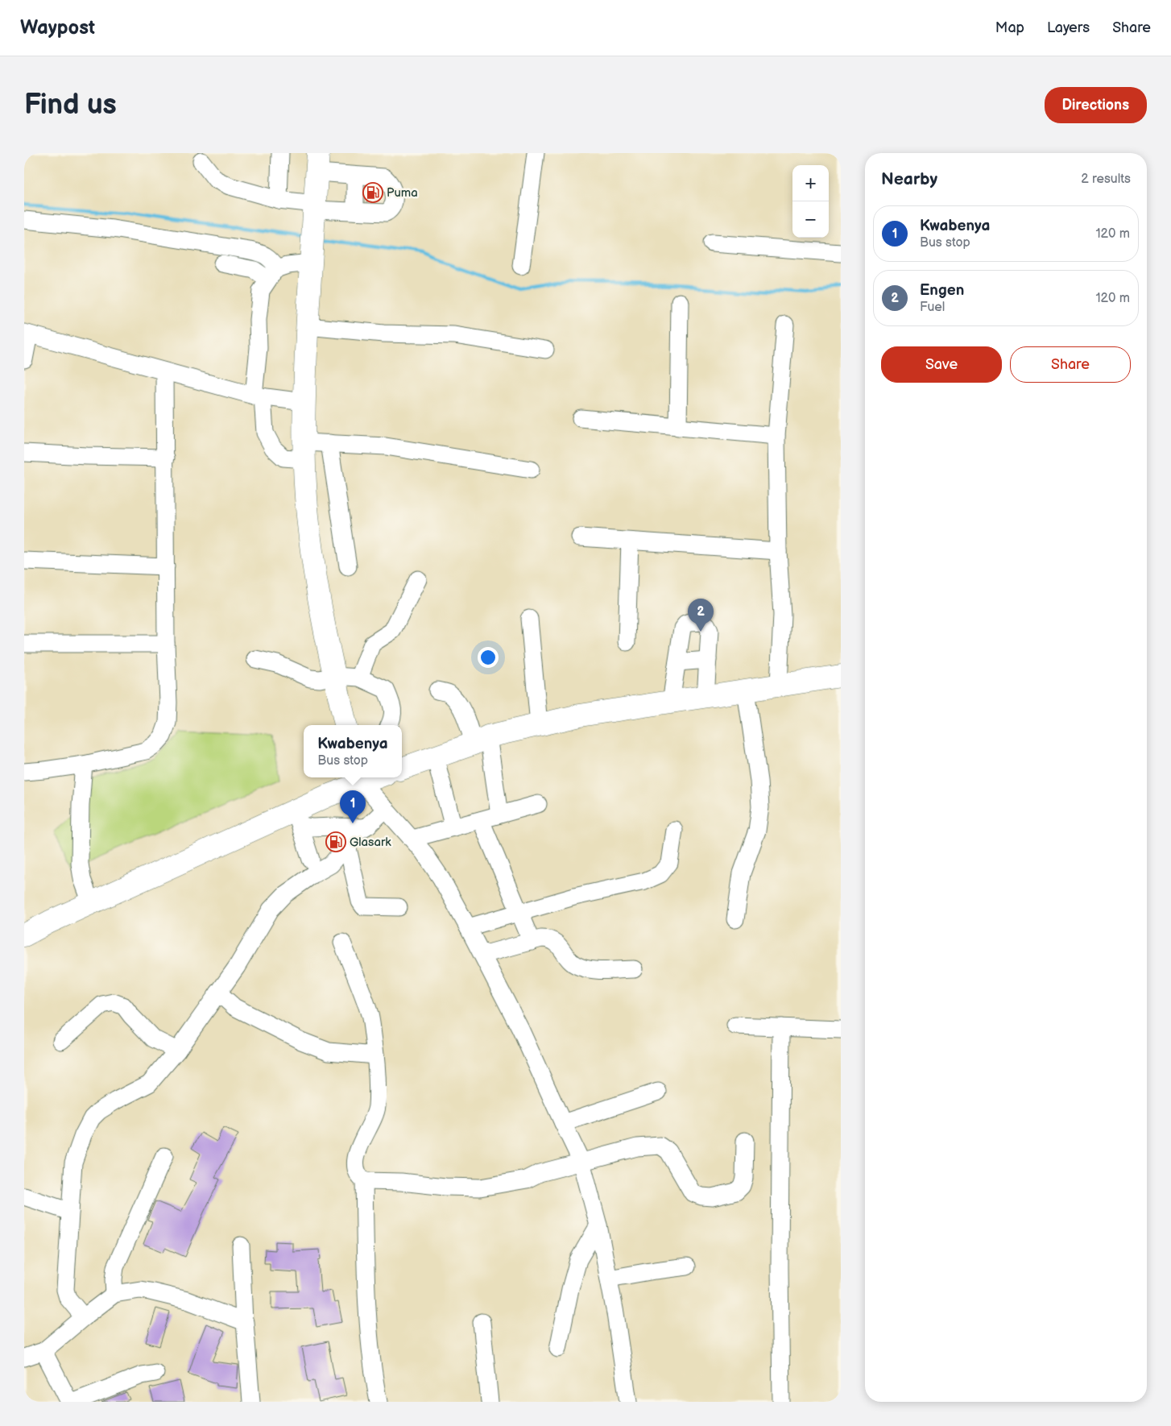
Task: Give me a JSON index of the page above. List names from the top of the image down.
{
  "places": {
    "fuel station": ["Puma", "Glasark"]
  },
  "page": {
    "header": "Waypost",
    "nav": ["Map", "Layers", "Share"],
    "buttons": [
      "Directions",
      ["Save", "Share"]
    ],
    "title": "Find us",
    "heading": ["Nearby", "2 results"],
    "map_buttons": ["+", "−"],
    "list": [
      {
        "mark": "1",
        "name": "Kwabenya",
        "note": "Bus stop",
        "value": "120 m"
      },
      {
        "mark": "2",
        "name": "Engen",
        "note": "Fuel",
        "value": "120 m"
      }
    ],
    "pins": ["2", "1"],
    "popup": ["Kwabenya", "Bus stop"]
  }
}
